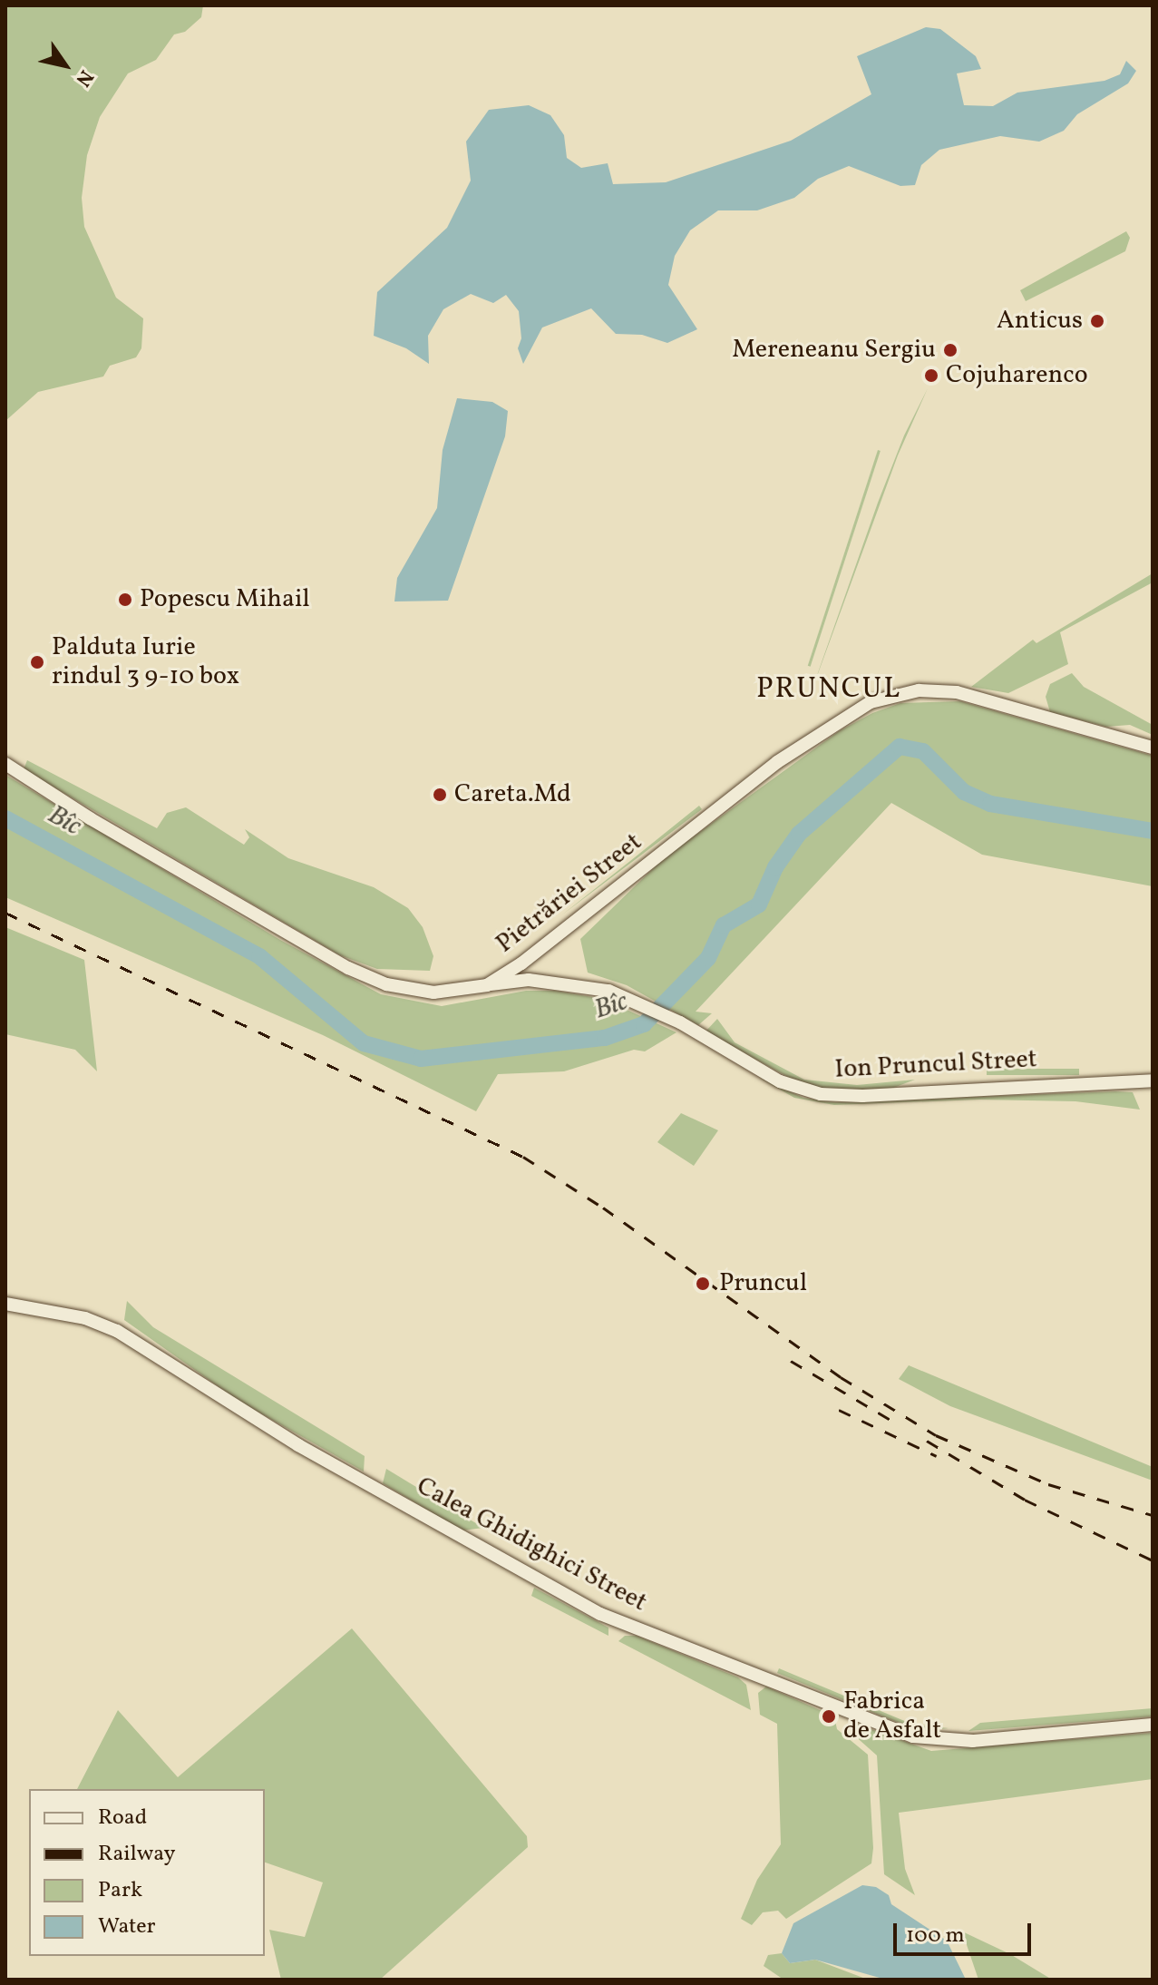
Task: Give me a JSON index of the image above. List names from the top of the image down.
{
  "streets": {
    "street": ["Pietrăriei Street", "Ion Pruncul Street", "Calea Ghidighici Street"]
  },
  "crossings": [
    ["Pietrăriei Street", "Ion Pruncul Street"]
  ],
  "districts": ["PRUNCUL"],
  "water": ["Bîc"],
  "places": [
    "Anticus",
    "Mereneanu Sergiu",
    "Cojuharenco",
    "Popescu Mihail",
    "Palduta Iurie rindul 3 9-10 box",
    "Careta.Md",
    "Pruncul",
    "Fabrica de Asfalt"
  ],
  "legend": [
    "Road",
    "Railway",
    "Park",
    "Water"
  ],
  "scale_bar": "100 m",
  "north": "bottom right"
}
